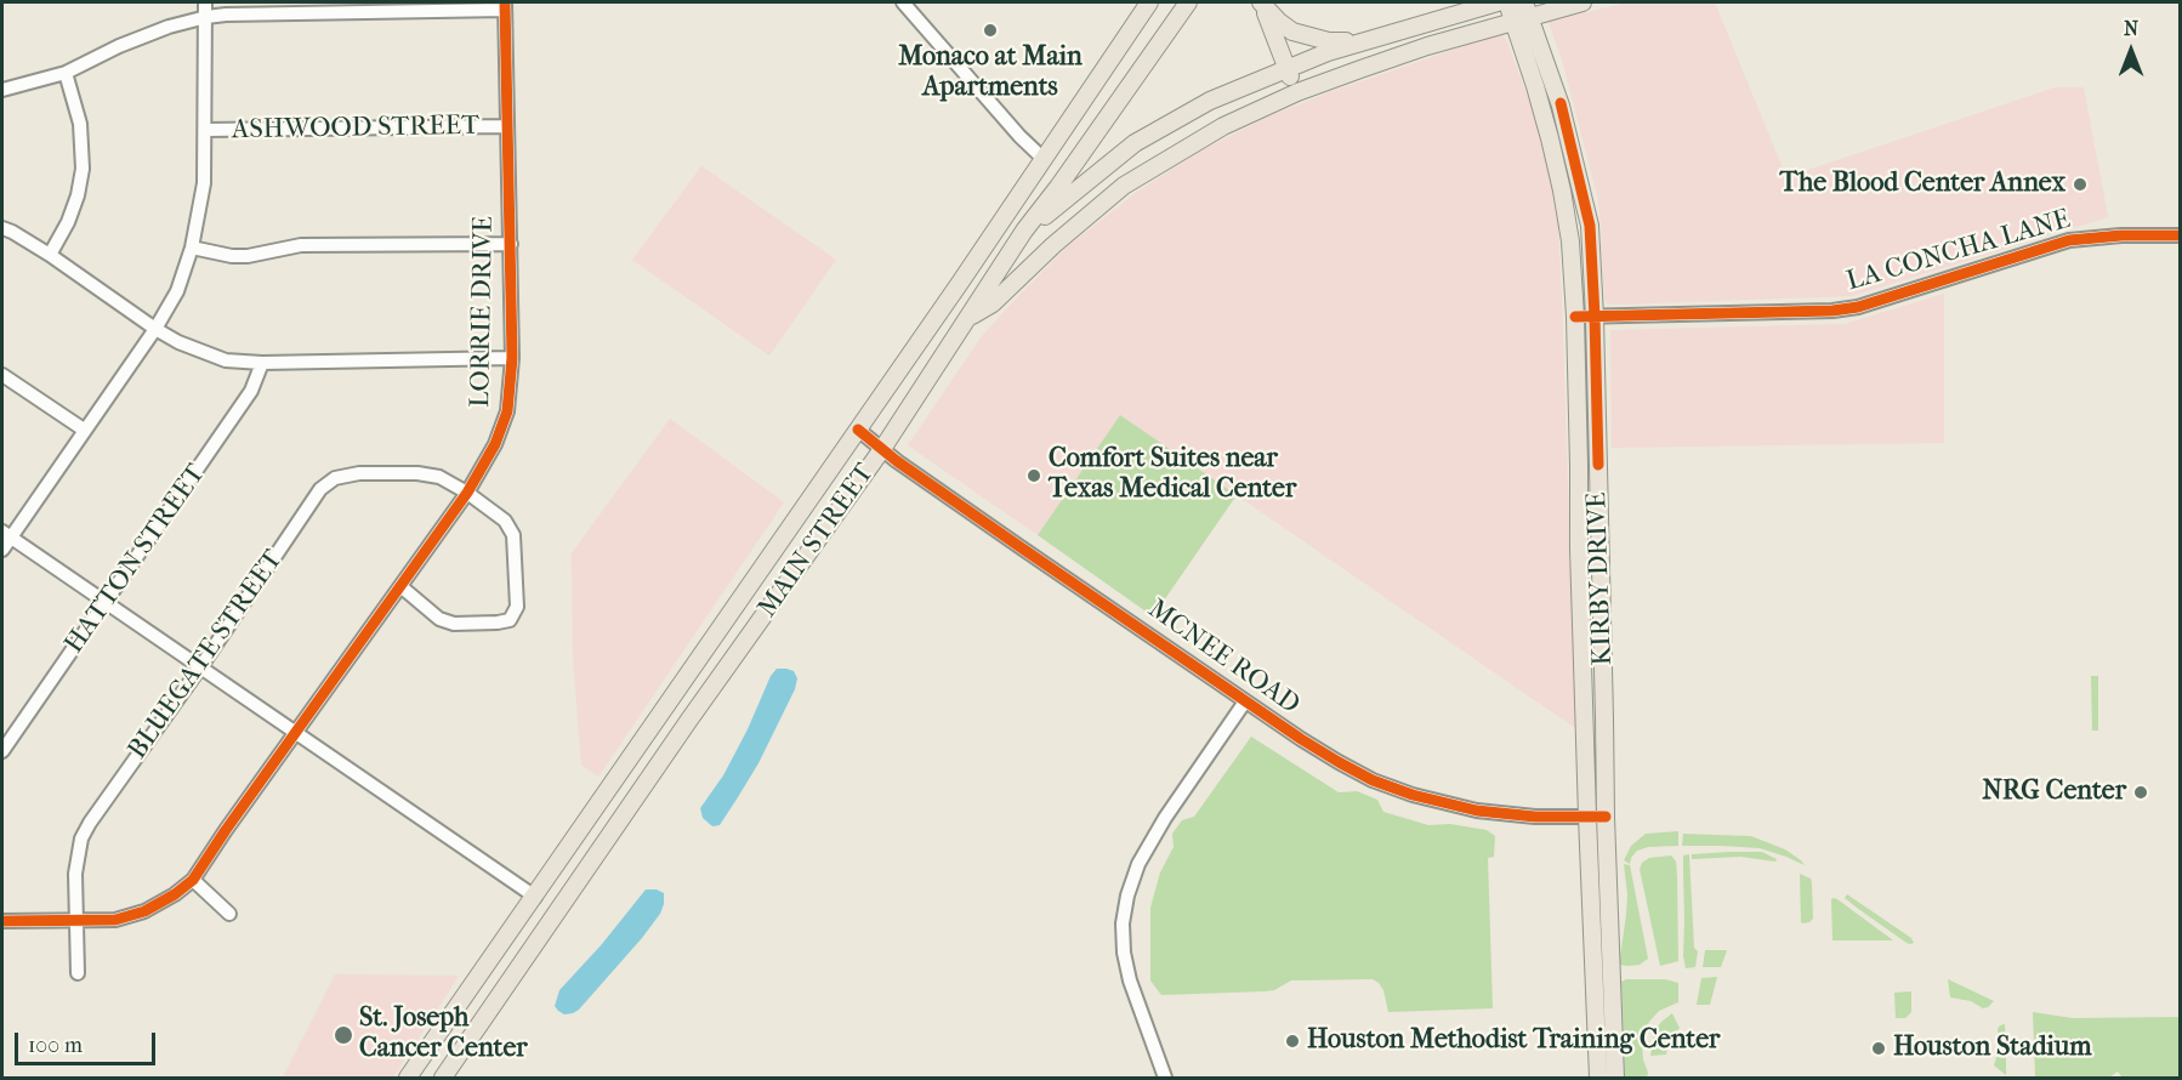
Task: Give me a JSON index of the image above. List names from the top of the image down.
{
  "streets": {
    "main road": ["MAIN STREET", "KIRBY DRIVE"],
    "street": [
      "ASHWOOD STREET",
      "LA CONCHA LANE",
      "LORRIE DRIVE",
      "HATTON STREET",
      "BLUEGATE STREET",
      "MCNEE ROAD"
    ]
  },
  "crossings": [
    ["ASHWOOD STREET", "LORRIE DRIVE"],
    ["LA CONCHA LANE", "KIRBY DRIVE"],
    ["LORRIE DRIVE", "BLUEGATE STREET"],
    ["MAIN STREET", "MCNEE ROAD"],
    ["KIRBY DRIVE", "MCNEE ROAD"]
  ],
  "places": [
    "Monaco at Main Apartments",
    "The Blood Center Annex",
    "Comfort Suites near Texas Medical Center",
    "NRG Center",
    "St. Joseph Cancer Center",
    "Houston Methodist Training Center",
    "Houston Stadium"
  ],
  "scale_bar": "100 m",
  "north": "top"
}
